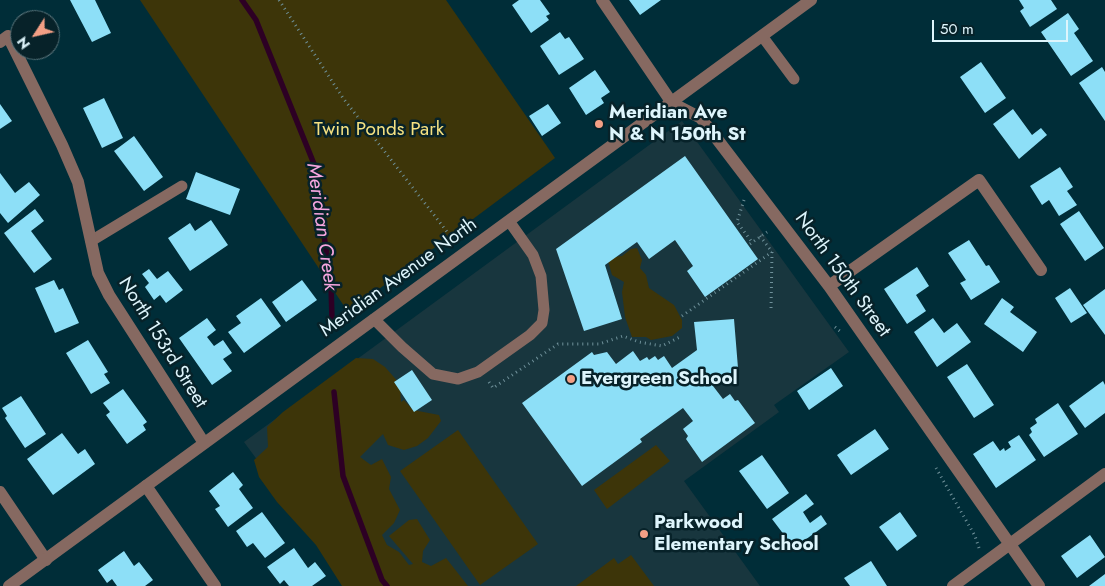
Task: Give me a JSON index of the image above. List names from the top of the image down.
{
  "streets": {
    "street": ["North 150th Street", "Meridian Avenue North", "North 153rd Street"]
  },
  "crossings": [
    ["North 150th Street", "Meridian Avenue North"],
    ["Meridian Avenue North", "North 153rd Street"]
  ],
  "water": ["Meridian Creek"],
  "parks": ["Twin Ponds Park"],
  "places": ["Meridian Ave N & N 150th St", "Evergreen School", "Parkwood Elementary School"],
  "scale_bar": "50 m",
  "north": "bottom left"
}
